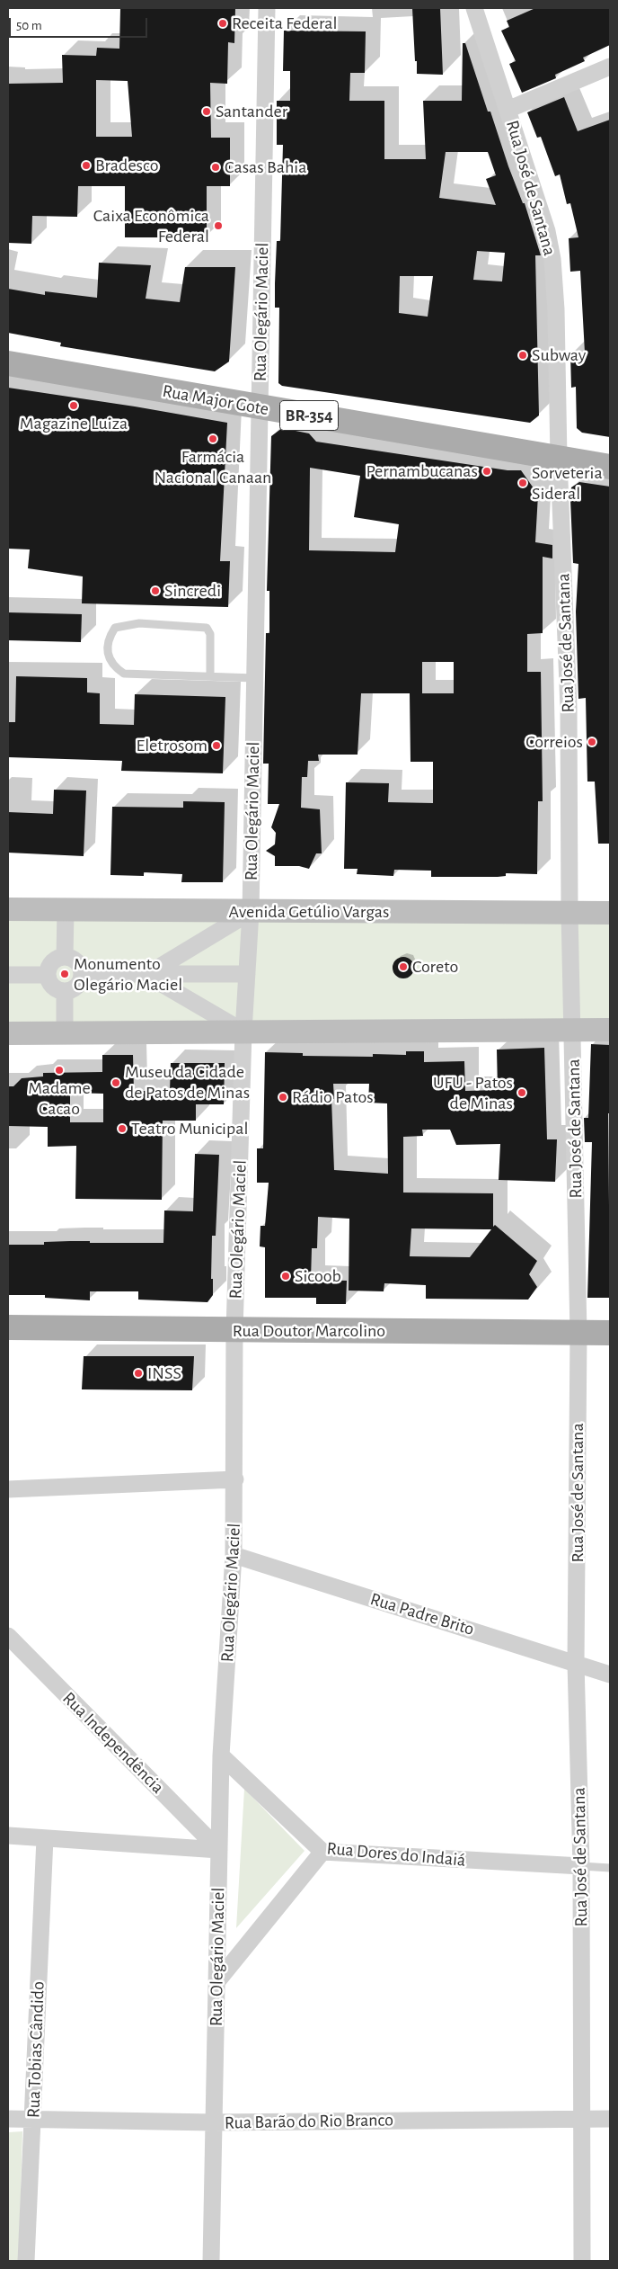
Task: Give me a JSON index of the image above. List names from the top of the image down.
{
  "streets": {
    "main road": ["Rua Major Gote", "BR-354", "Rua Doutor Marcolino"],
    "street": [
      "Rua José de Santana",
      "Rua Olegário Maciel",
      "Avenida Getúlio Vargas",
      "Rua Padre Brito",
      "Rua Independência",
      "Rua Dores do Indaiá",
      "Rua Tobias Cândido",
      "Rua Barão do Rio Branco"
    ]
  },
  "crossings": [
    ["Rua José de Santana", "Rua Major Gote"],
    ["Rua José de Santana", "Avenida Getúlio Vargas"],
    ["Rua José de Santana", "Rua Doutor Marcolino"],
    ["Rua José de Santana", "Rua Padre Brito"],
    ["Rua José de Santana", "Rua Dores do Indaiá"],
    ["Rua José de Santana", "Rua Barão do Rio Branco"],
    ["Rua Olegário Maciel", "Rua Major Gote"],
    ["Rua Olegário Maciel", "Avenida Getúlio Vargas"],
    ["Rua Olegário Maciel", "Rua Doutor Marcolino"],
    ["Rua Olegário Maciel", "Rua Padre Brito"],
    ["Rua Olegário Maciel", "Rua Independência"],
    ["Rua Olegário Maciel", "Rua Dores do Indaiá"],
    ["Rua Olegário Maciel", "Rua Barão do Rio Branco"],
    ["Rua Tobias Cândido", "Rua Barão do Rio Branco"]
  ],
  "places": [
    "Receita Federal",
    "Santander",
    "Bradesco",
    "Casas Bahia",
    "Caixa Econômica Federal",
    "Subway",
    "Magazine Luiza",
    "Farmácia Nacional Canaan",
    "Pernambucanas",
    "Sorveteria Sideral",
    "Sincredi",
    "Correios",
    "Eletrosom",
    "Coreto",
    "Monumento Olegário Maciel",
    "Madame Cacao",
    "Museu da Cidade de Patos de Minas",
    "UFU - Patos de Minas",
    "Rádio Patos",
    "Teatro Municipal",
    "Sicoob",
    "INSS"
  ],
  "scale_bar": "50 m"
}
